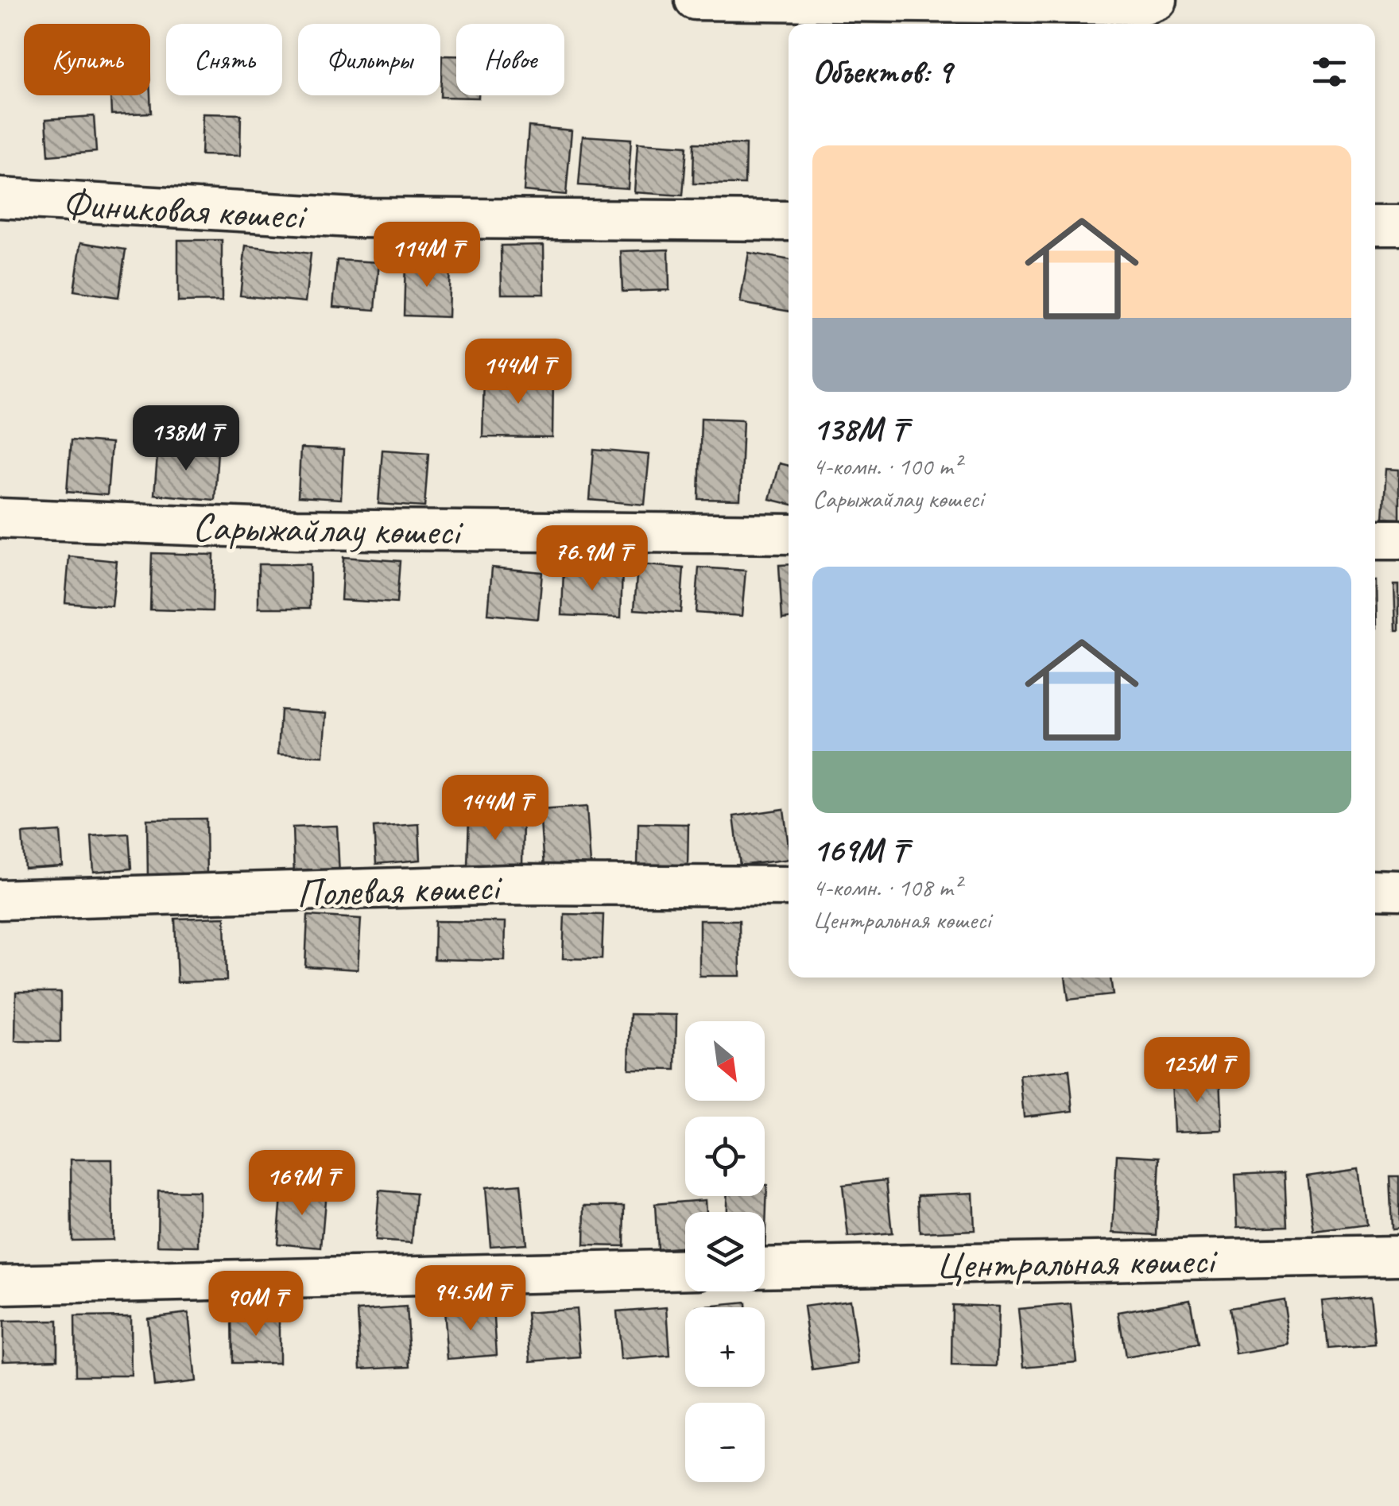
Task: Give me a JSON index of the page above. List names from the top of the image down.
{
  "streets": {
    "street": [
      "Финиковая көшесі",
      "Сарыжайлау көшесі",
      "Полевая көшесі",
      "Центральная көшесі"
    ]
  },
  "north": "bottom right",
  "page": {
    "chip": [
      "Купить",
      "Снять",
      "Фильтры",
      "Новое"
    ],
    "heading": "Объектов: 9",
    "list": [
      {
        "name": "138M ₸",
        "note": "4-комн. · 100 m² · Сарыжайлау көшесі"
      },
      {
        "name": "169M ₸",
        "note": "4-комн. · 108 m² · Центральная көшесі"
      }
    ],
    "price": [
      "114M ₸",
      "144M ₸",
      "138M ₸",
      "76.9M ₸",
      "144M ₸",
      "125M ₸",
      "169M ₸",
      "94.5M ₸",
      "90M ₸"
    ],
    "map_buttons": ["+", "−"]
  }
}
